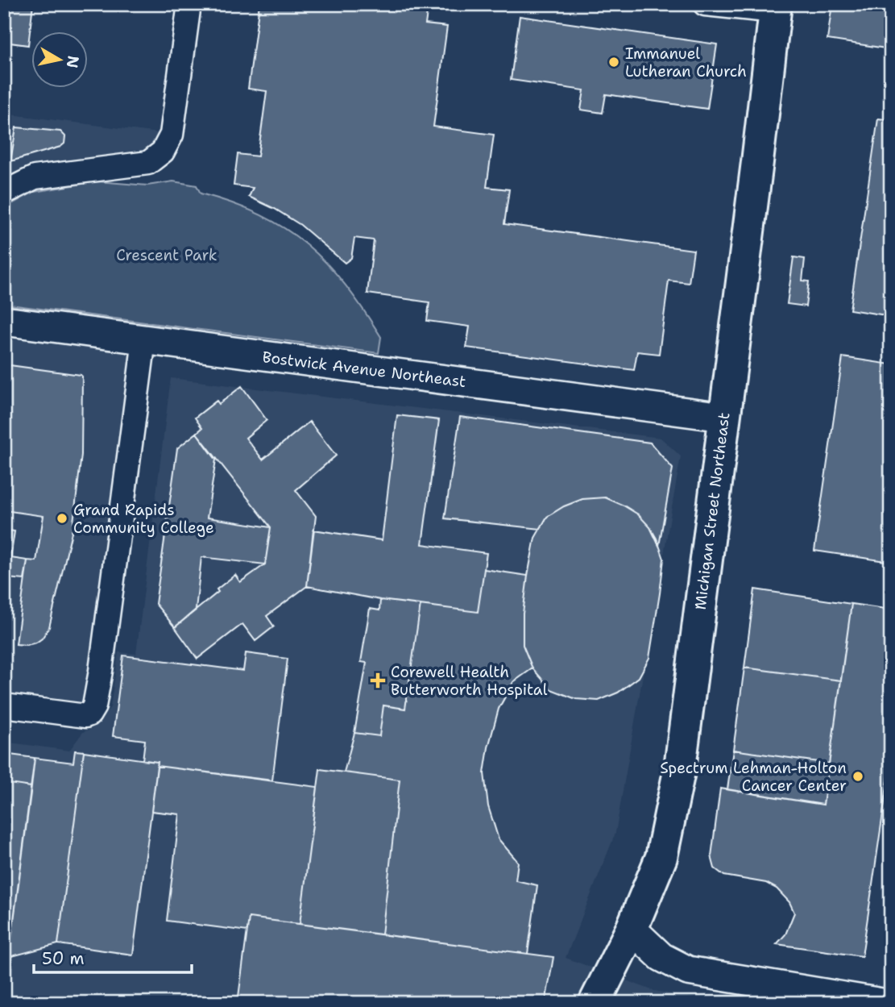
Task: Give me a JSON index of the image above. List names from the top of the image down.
{
  "streets": {
    "main road": ["Michigan Street Northeast"],
    "street": ["Bostwick Avenue Northeast"]
  },
  "crossings": [
    ["Bostwick Avenue Northeast", "Michigan Street Northeast"]
  ],
  "parks": ["Crescent Park"],
  "places": {
    "other": ["Immanuel Lutheran Church", "Grand Rapids Community College", "Spectrum Lehman-Holton Cancer Center"],
    "health": ["Corewell Health Butterworth Hospital"]
  },
  "scale_bar": "50 m",
  "north": "right"
}
